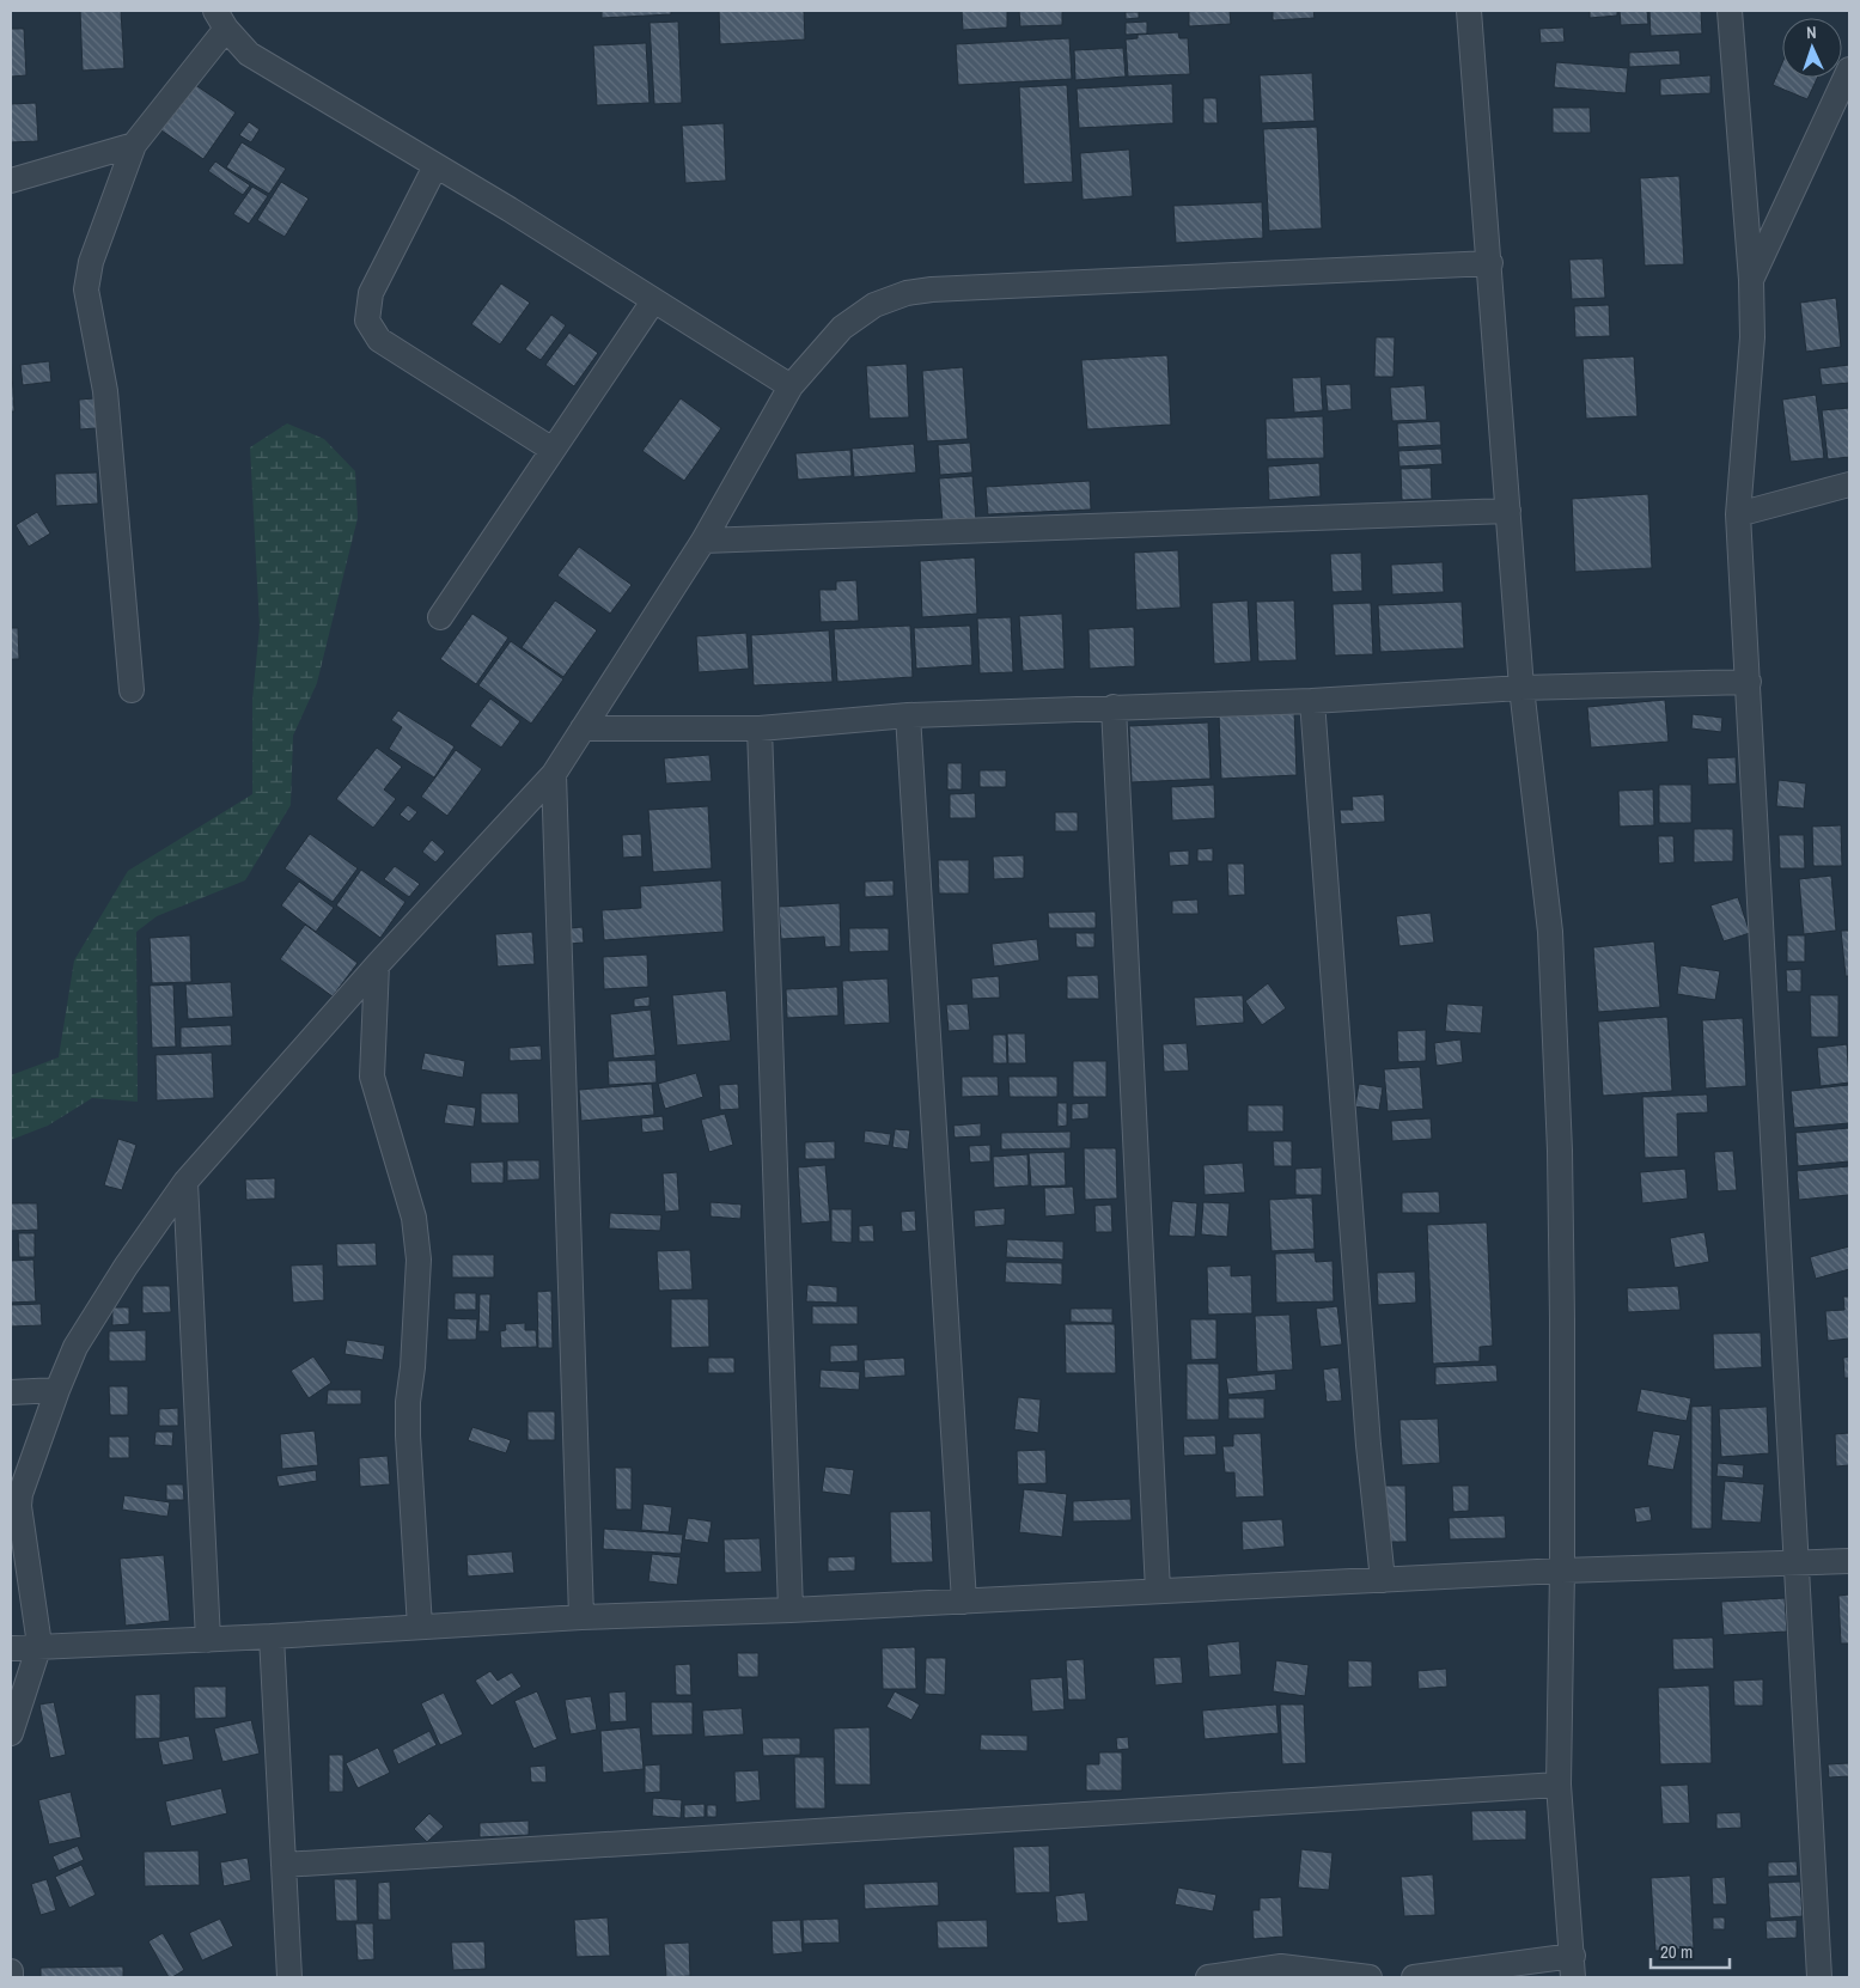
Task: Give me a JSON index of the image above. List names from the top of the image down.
{
  "scale_bar": "20 m",
  "north": "top"
}
